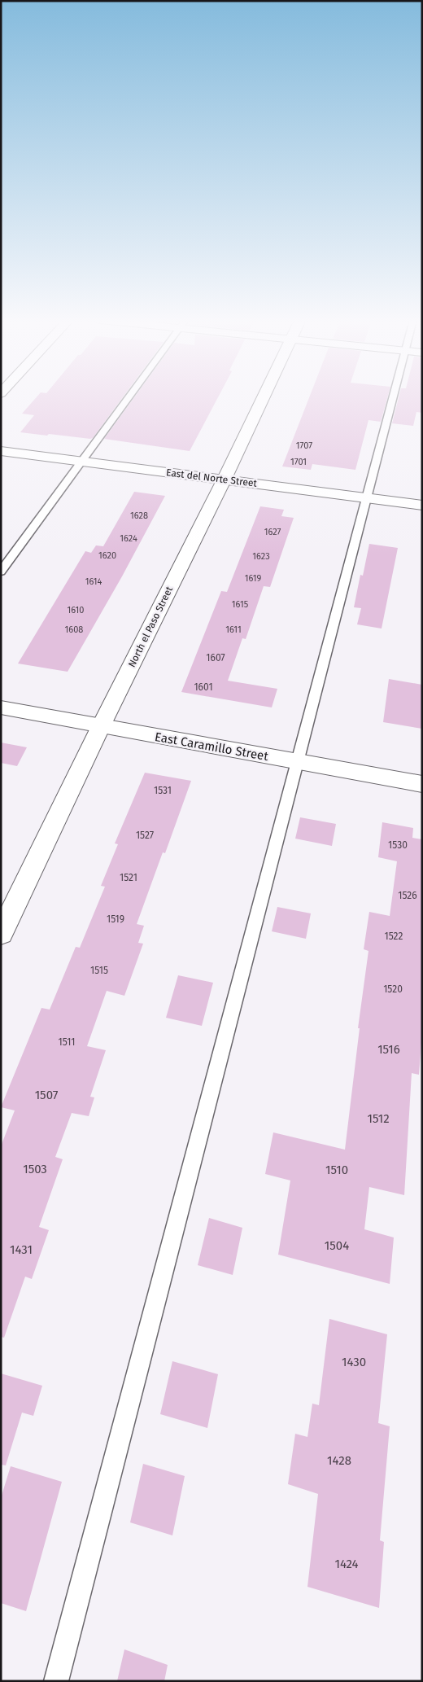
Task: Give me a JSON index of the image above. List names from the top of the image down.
{
  "streets": {
    "street": ["East del Norte Street", "North el Paso Street", "East Caramillo Street"]
  },
  "crossings": [
    ["East del Norte Street", "North el Paso Street"],
    ["North el Paso Street", "East Caramillo Street"]
  ],
  "house_numbers": [
    "1707",
    "1701",
    "1628",
    "1627",
    "1624",
    "1620",
    "1623",
    "1619",
    "1614",
    "1615",
    "1610",
    "1608",
    "1611",
    "1607",
    "1601",
    "1531",
    "1527",
    "1530",
    "1521",
    "1526",
    "1519",
    "1522",
    "1515",
    "1520",
    "1511",
    "1516",
    "1507",
    "1512",
    "1503",
    "1510",
    "1504",
    "1431",
    "1430",
    "1428",
    "1424"
  ]
}
